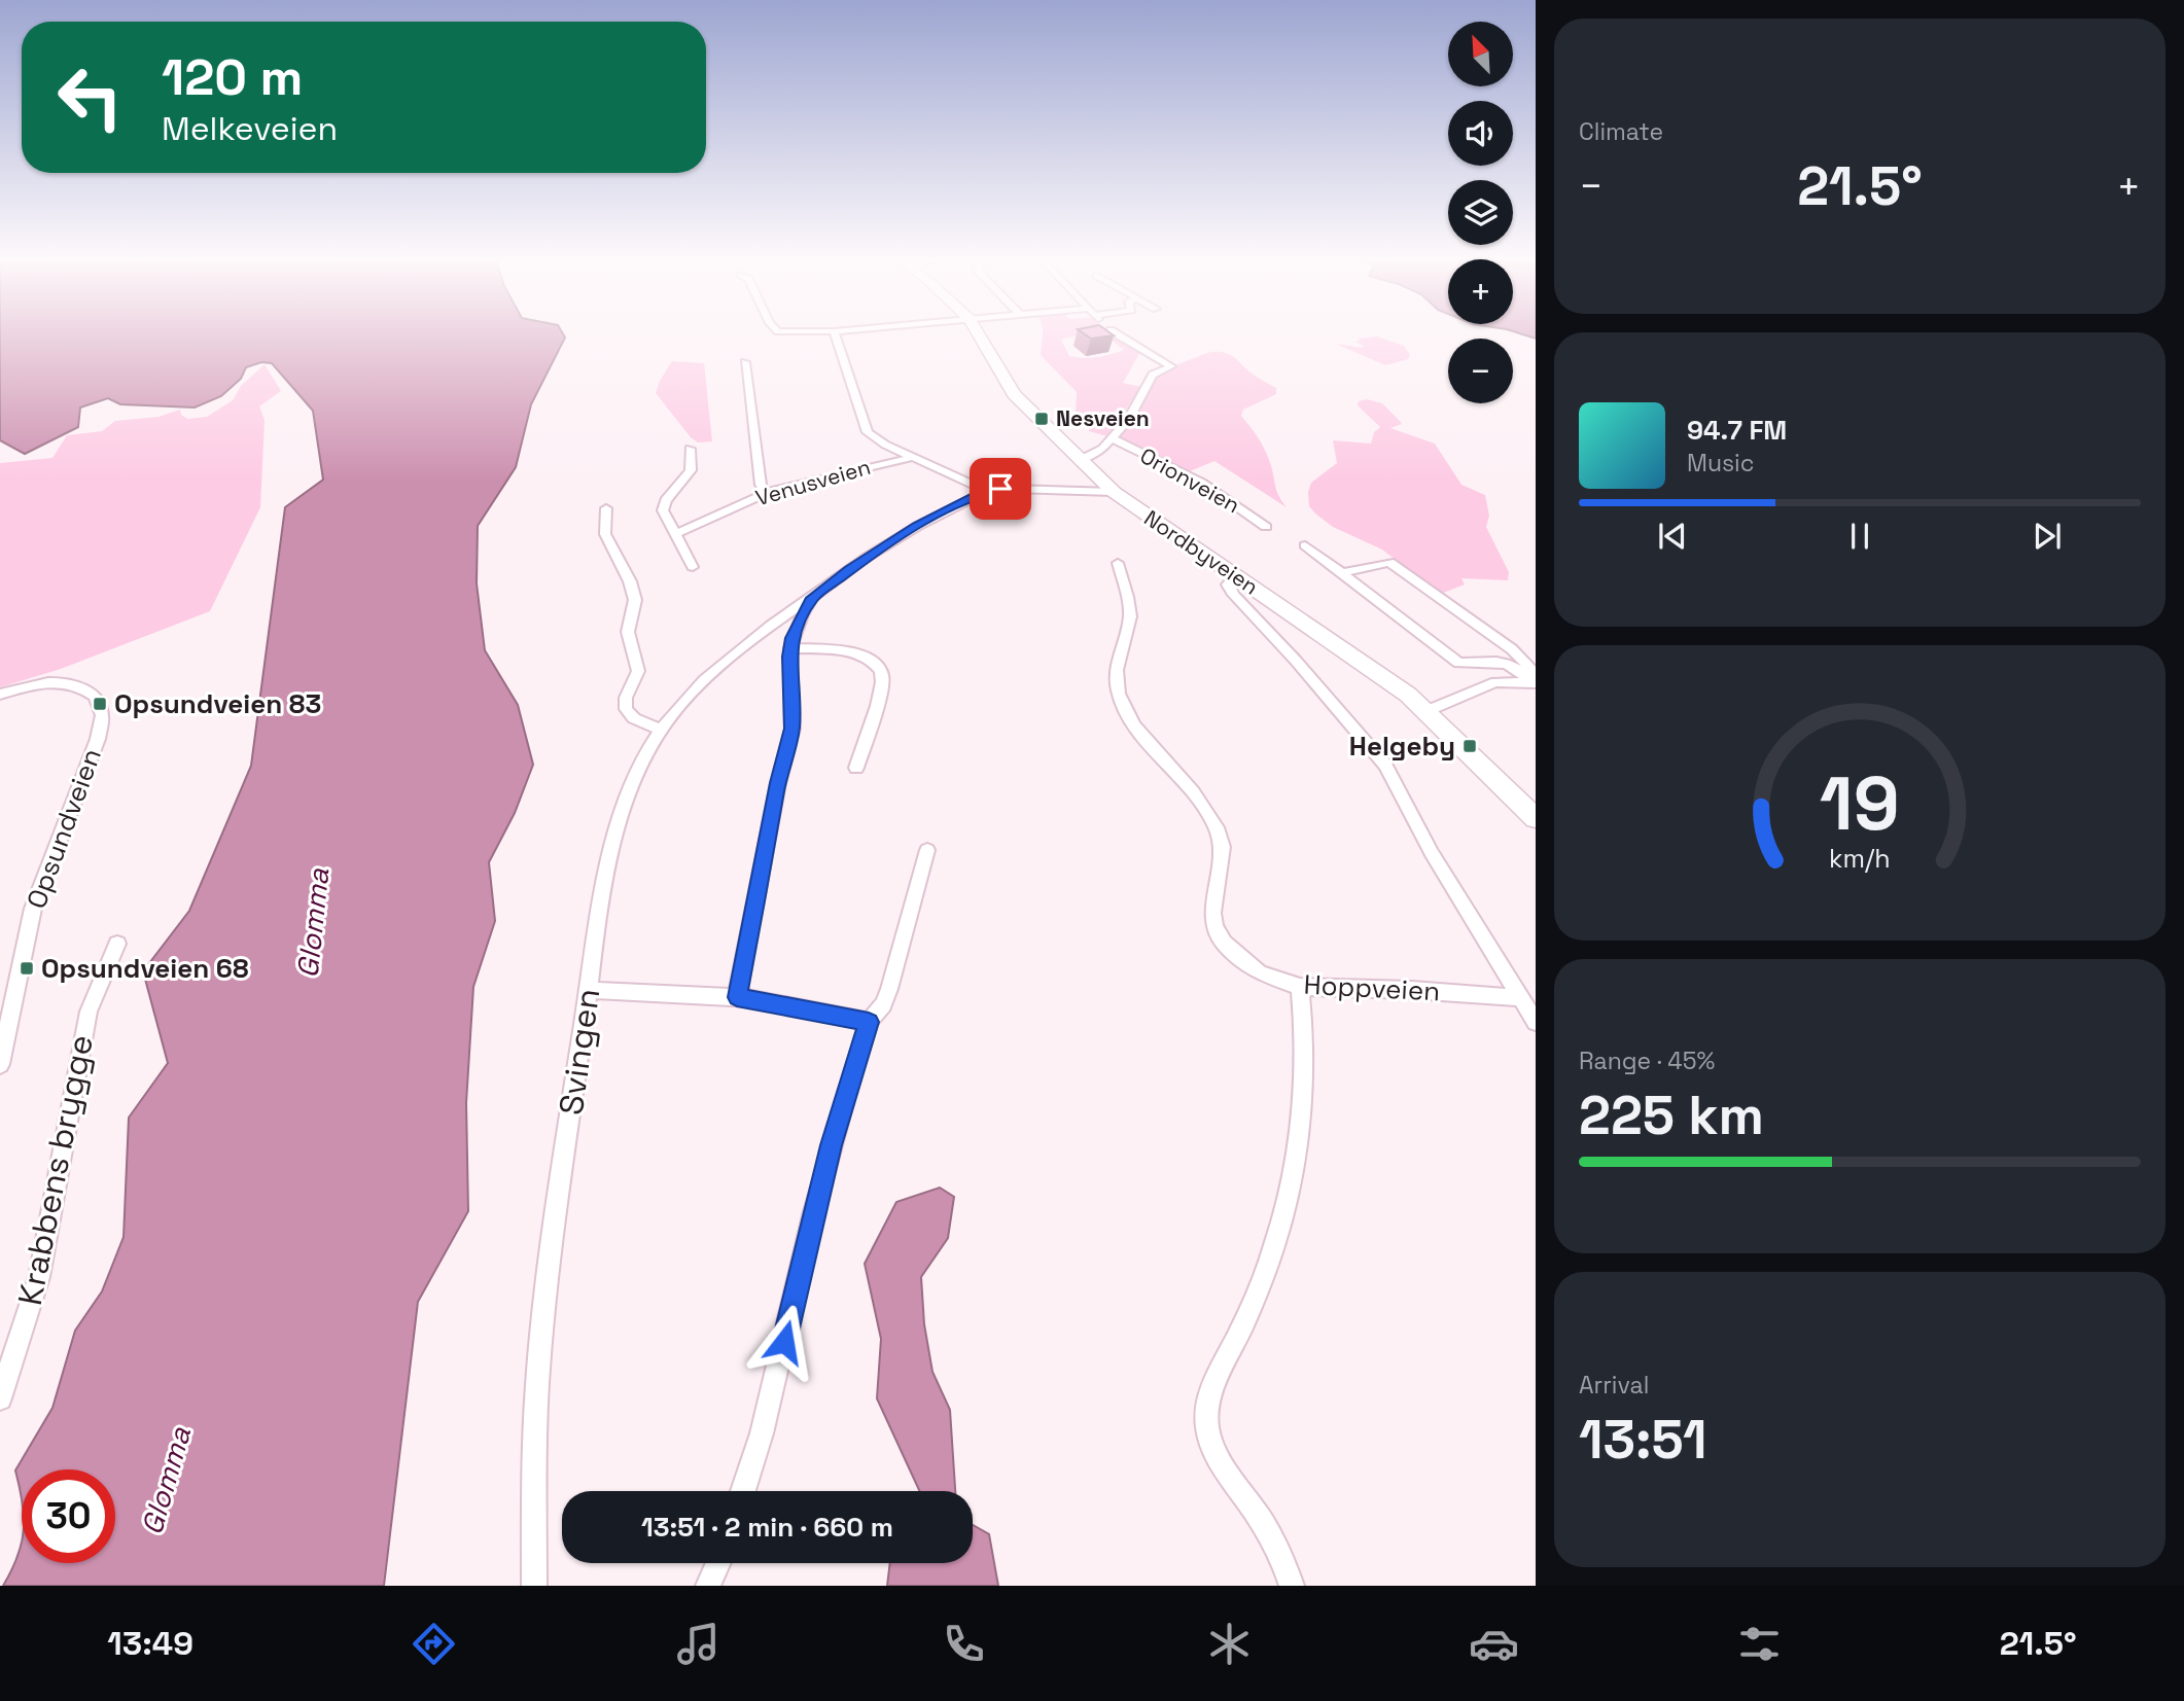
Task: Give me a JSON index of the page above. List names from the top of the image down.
{
  "streets": {
    "main road": ["Nordbyveien"],
    "street": [
      "Orionveien",
      "Venusveien",
      "Opsundveien",
      "Hoppveien",
      "Svingen",
      "Krabbens brygge"
    ]
  },
  "water": ["Glomma"],
  "places": {
    "transit": [
      "Nesveien",
      "Opsundveien 83",
      "Helgeby",
      "Opsundveien 68"
    ]
  },
  "north": "top left",
  "page": {
    "tile": [
      "Climate",
      ["Range · 45%", "225 km"],
      ["Arrival", "13:51"]
    ],
    "map_buttons": ["+", "−"],
    "turn": ["120 m", "Melkeveien"],
    "heat": ["−", "21.5°", "+"],
    "song": ["94.7 FM", "Music"],
    "limit": "30",
    "trip": "13:51 · 2 min · 660 m",
    "tabs": ["13:49", "21.5°"],
    "gauge": ["19", "km/h"]
  }
}
